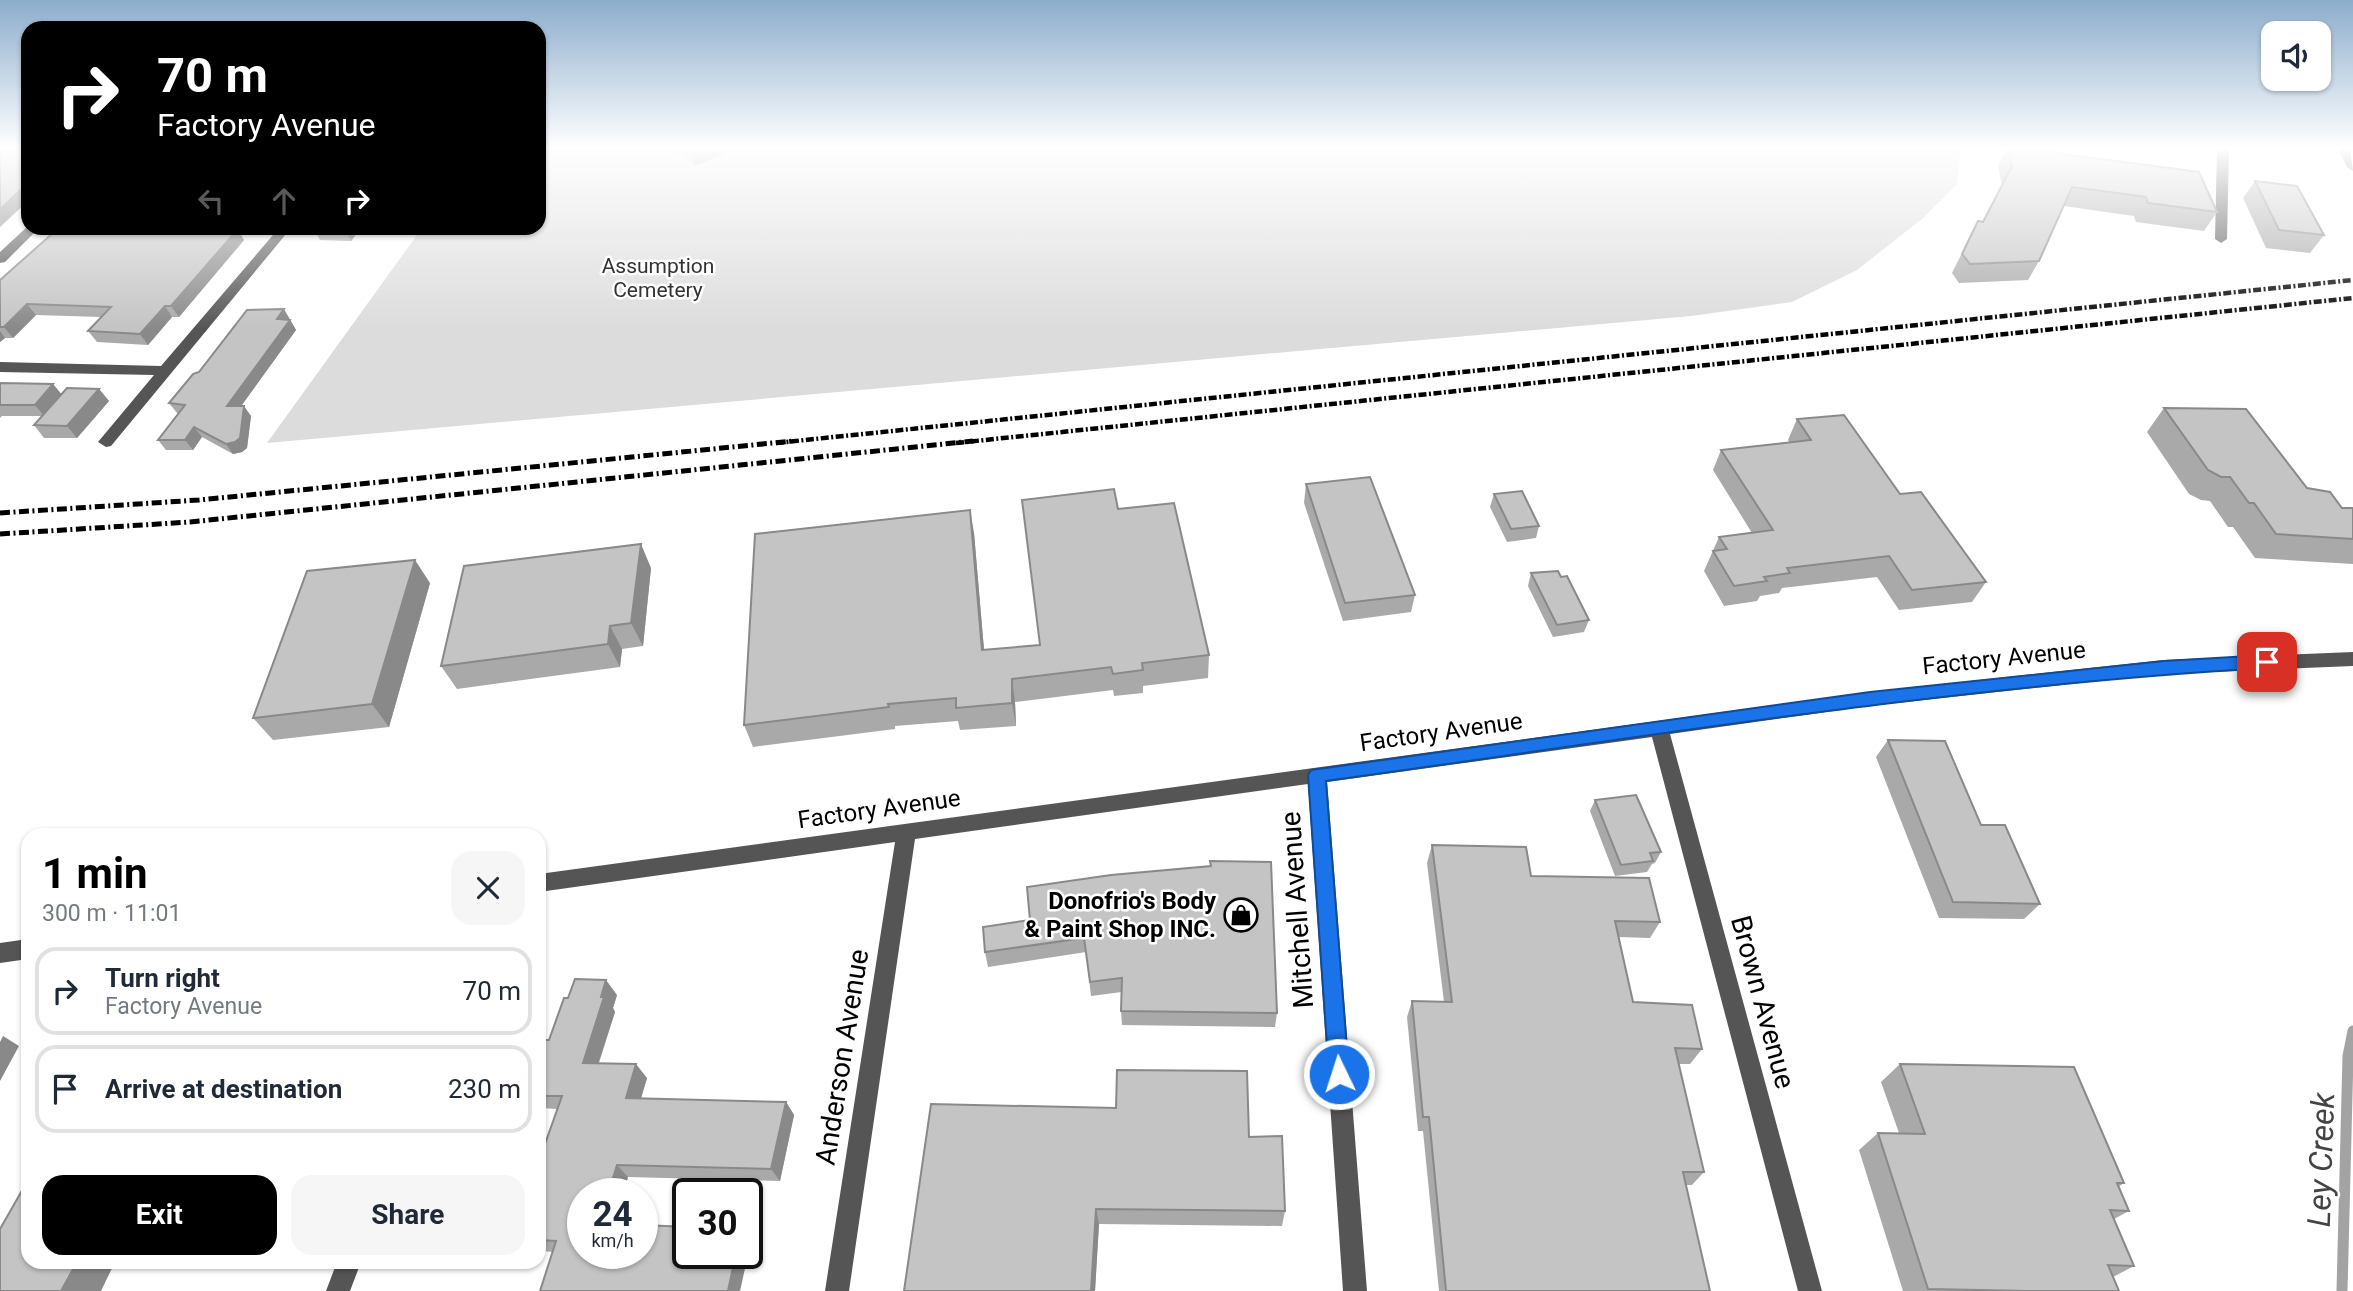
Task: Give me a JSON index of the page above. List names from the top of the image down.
{
  "streets": {
    "street": [
      "Factory Avenue",
      "Mitchell Avenue",
      "Brown Avenue",
      "Anderson Avenue"
    ]
  },
  "crossings": [
    ["Factory Avenue", "Mitchell Avenue"],
    ["Factory Avenue", "Brown Avenue"],
    ["Factory Avenue", "Anderson Avenue"]
  ],
  "water": ["Ley Creek"],
  "parks": ["Assumption Cemetery"],
  "places": {
    "shop": ["Donofrio's Body & Paint Shop INC."]
  },
  "page": {
    "turn": ["70 m", "Factory Avenue"],
    "heading": ["1 min", "300 m · 11:01"],
    "list": [
      {
        "name": "Turn right",
        "note": "Factory Avenue",
        "value": "70 m"
      },
      {
        "name": "Arrive at destination",
        "value": "230 m"
      }
    ],
    "buttons": ["Exit", "Share"],
    "speed": "24 km/h",
    "limit": "30"
  }
}
